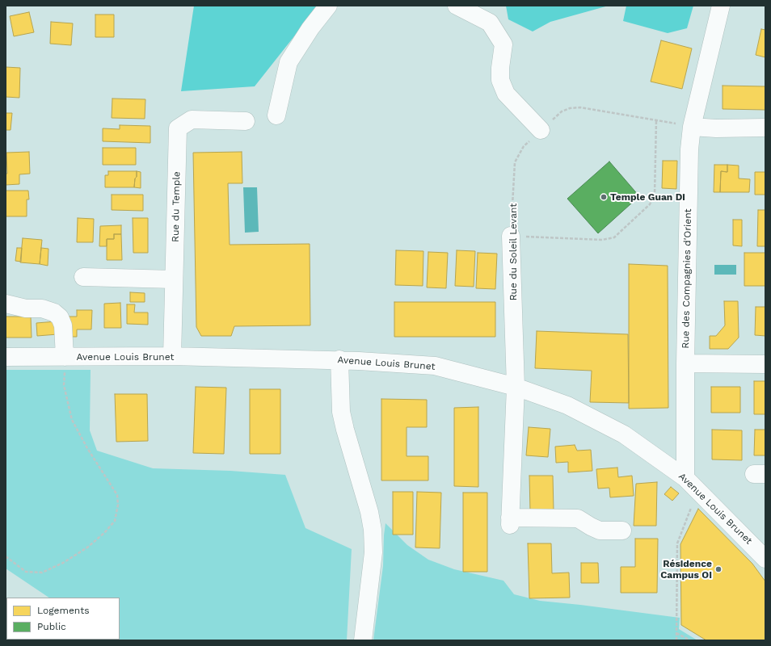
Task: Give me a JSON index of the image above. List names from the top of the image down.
{
  "streets": {
    "street": [
      "Rue du Temple",
      "Rue du Soleil Levant",
      "Rue des Compagnies d'Orient",
      "Avenue Louis Brunet"
    ]
  },
  "crossings": [
    ["Rue du Temple", "Avenue Louis Brunet"],
    ["Rue du Soleil Levant", "Rue des Compagnies d'Orient"],
    ["Rue du Soleil Levant", "Avenue Louis Brunet"],
    ["Rue des Compagnies d'Orient", "Avenue Louis Brunet"]
  ],
  "places": ["Temple Guan Di", "Résidence Campus OI"],
  "legend": ["Logements", "Public"]
}
